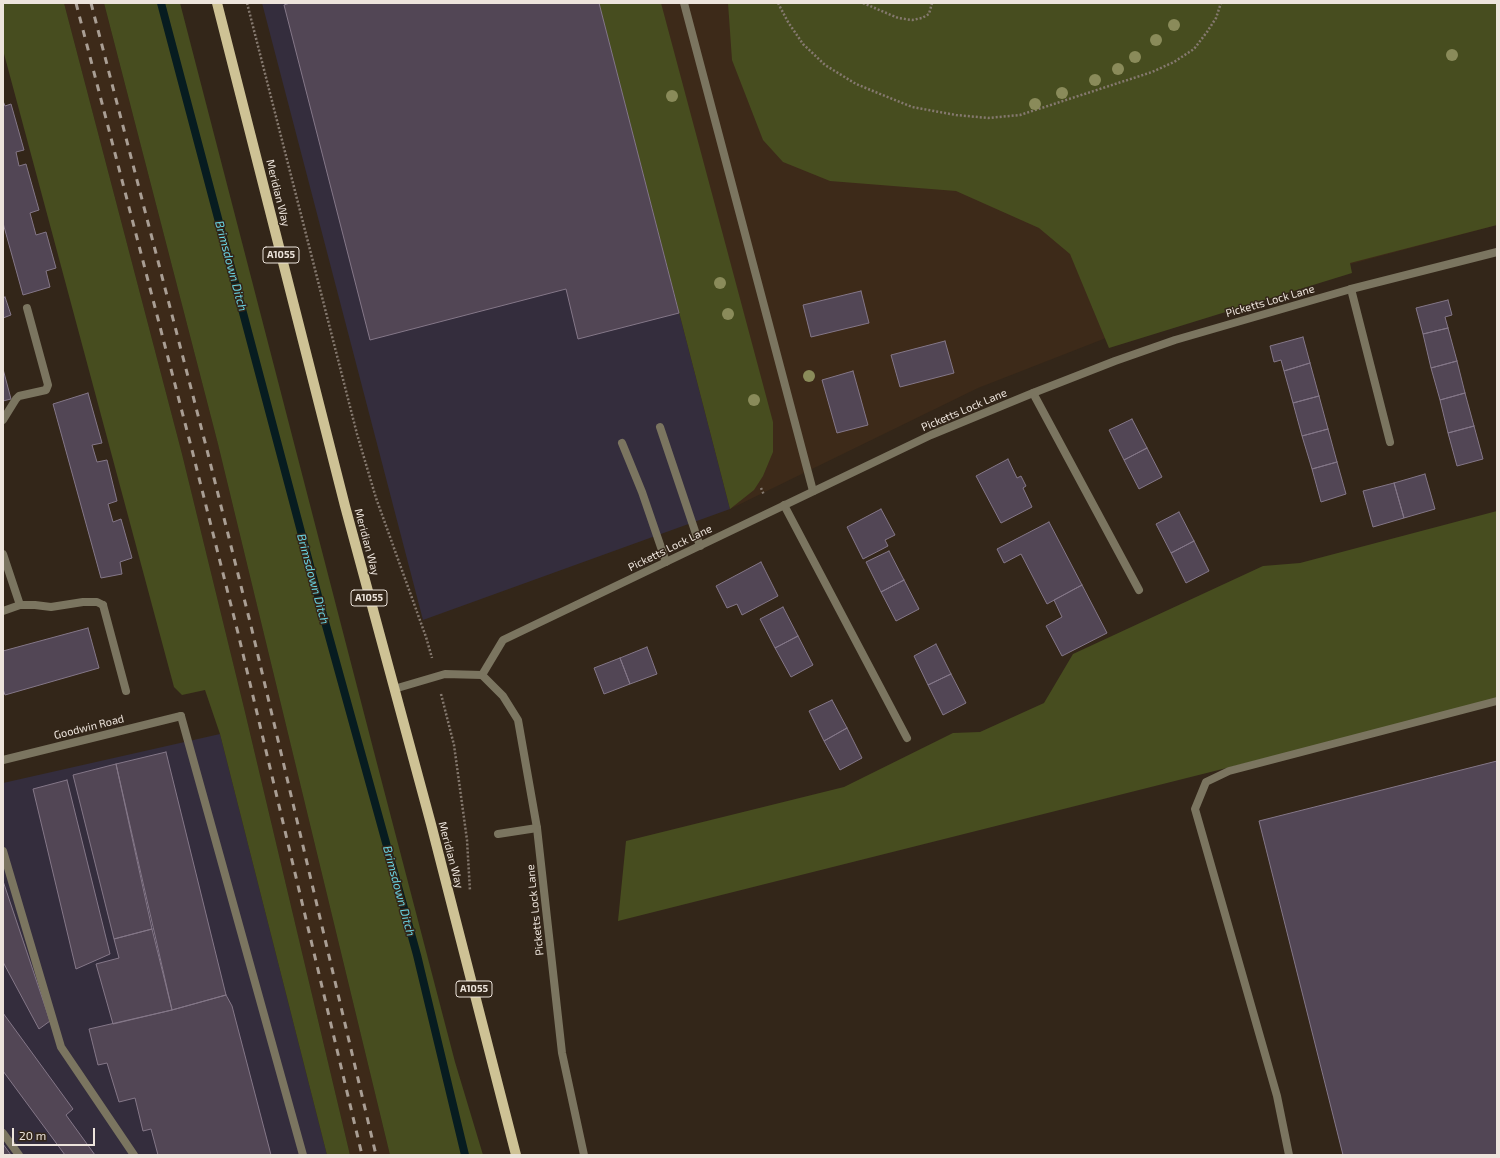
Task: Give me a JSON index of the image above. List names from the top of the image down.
{
  "streets": {
    "main road": ["Meridian Way", "A1055"],
    "street": ["Picketts Lock Lane", "Goodwin Road"]
  },
  "water": ["Brimsdown Ditch"],
  "scale_bar": "20 m"
}
